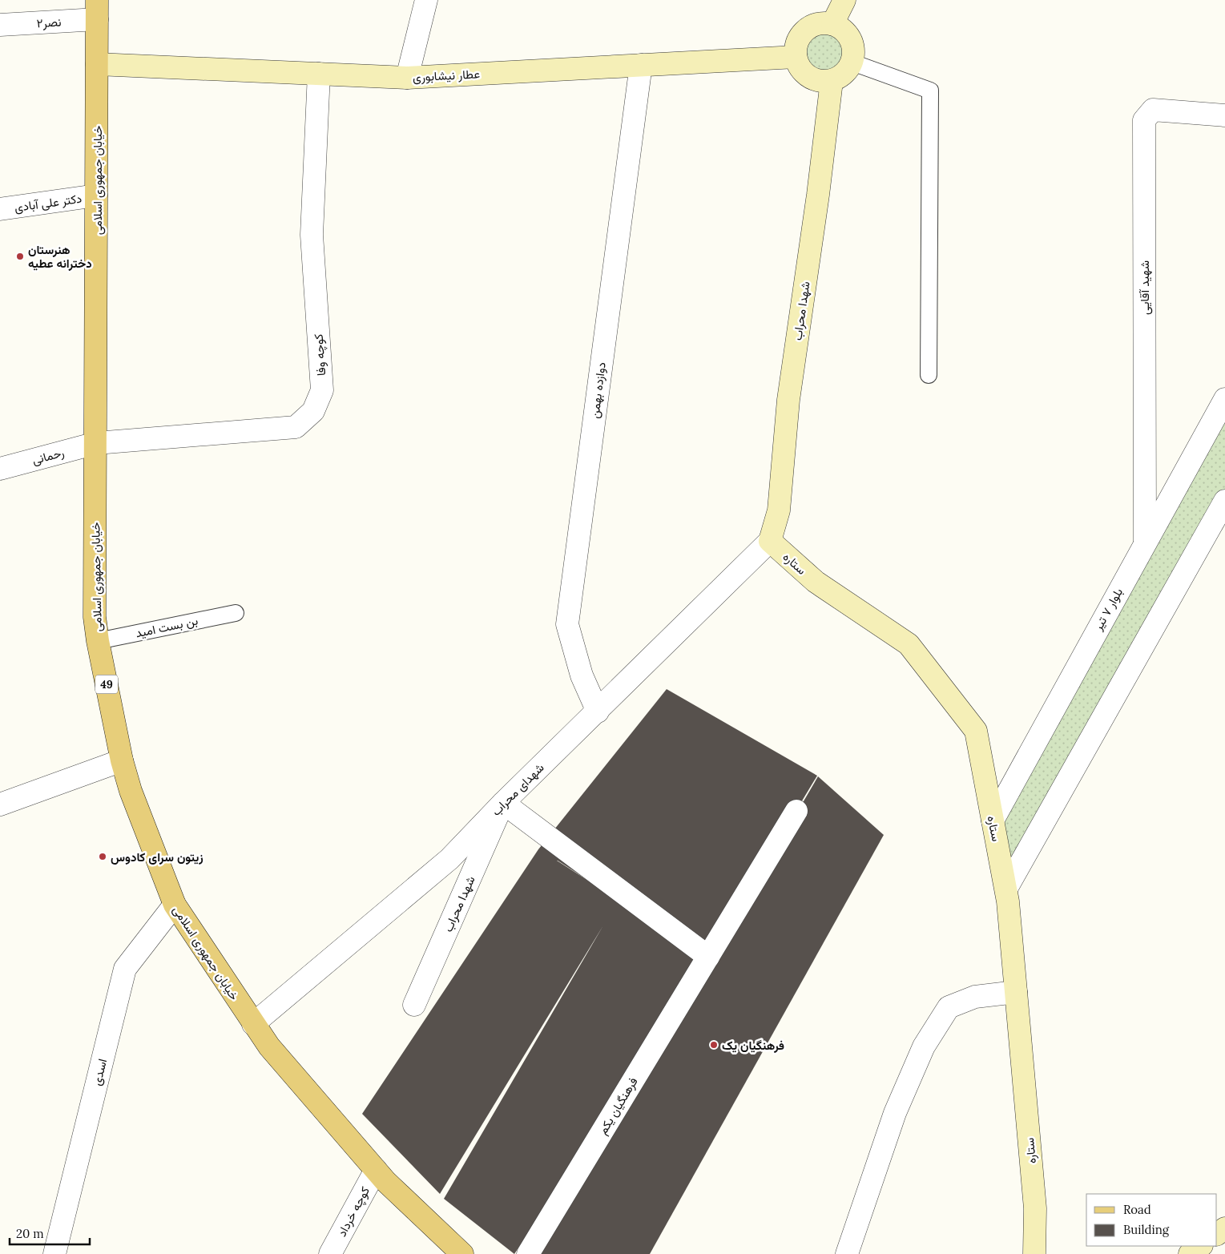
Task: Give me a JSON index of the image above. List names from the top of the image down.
{
  "streets": {
    "main road": ["خیابان جمهوری اسلامی", "49"],
    "street": [
      "نصر۲",
      "عطار نیشابوری",
      "دکتر علی آبادی",
      "شهید آقایی",
      "شهدا محراب",
      "کوچه وفا",
      "دوازده بهمن",
      "رحمانی",
      "ستاره",
      "بلوار ۷ تیر",
      "شهدای محراب",
      "اسدی",
      "فرهنگیان یکم",
      "کوچه خرداد"
    ],
    "lane": ["بن بست امید"]
  },
  "crossings": [
    ["نصر۲", "خیابان جمهوری اسلامی"],
    ["عطار نیشابوری", "خیابان جمهوری اسلامی"],
    ["عطار نیشابوری", "شهدا محراب"],
    ["عطار نیشابوری", "کوچه وفا"],
    ["عطار نیشابوری", "دوازده بهمن"],
    ["خیابان جمهوری اسلامی", "دکتر علی آبادی"],
    ["خیابان جمهوری اسلامی", "کوچه وفا"],
    ["خیابان جمهوری اسلامی", "رحمانی"],
    ["خیابان جمهوری اسلامی", "بن بست امید"],
    ["خیابان جمهوری اسلامی", "شهدای محراب"],
    ["خیابان جمهوری اسلامی", "اسدی"],
    ["خیابان جمهوری اسلامی", "کوچه خرداد"],
    ["شهید آقایی", "بلوار ۷ تیر"],
    ["شهدا محراب", "ستاره"],
    ["شهدا محراب", "شهدای محراب"],
    ["کوچه وفا", "رحمانی"],
    ["دوازده بهمن", "شهدای محراب"],
    ["ستاره", "بلوار ۷ تیر"],
    ["ستاره", "شهدای محراب"]
  ],
  "places": ["هنرستان دخترانه عطیه", "زیتون سرای کادوس", "فرهنگیان یک"],
  "legend": ["Road", "Building"],
  "scale_bar": "20 m"
}
